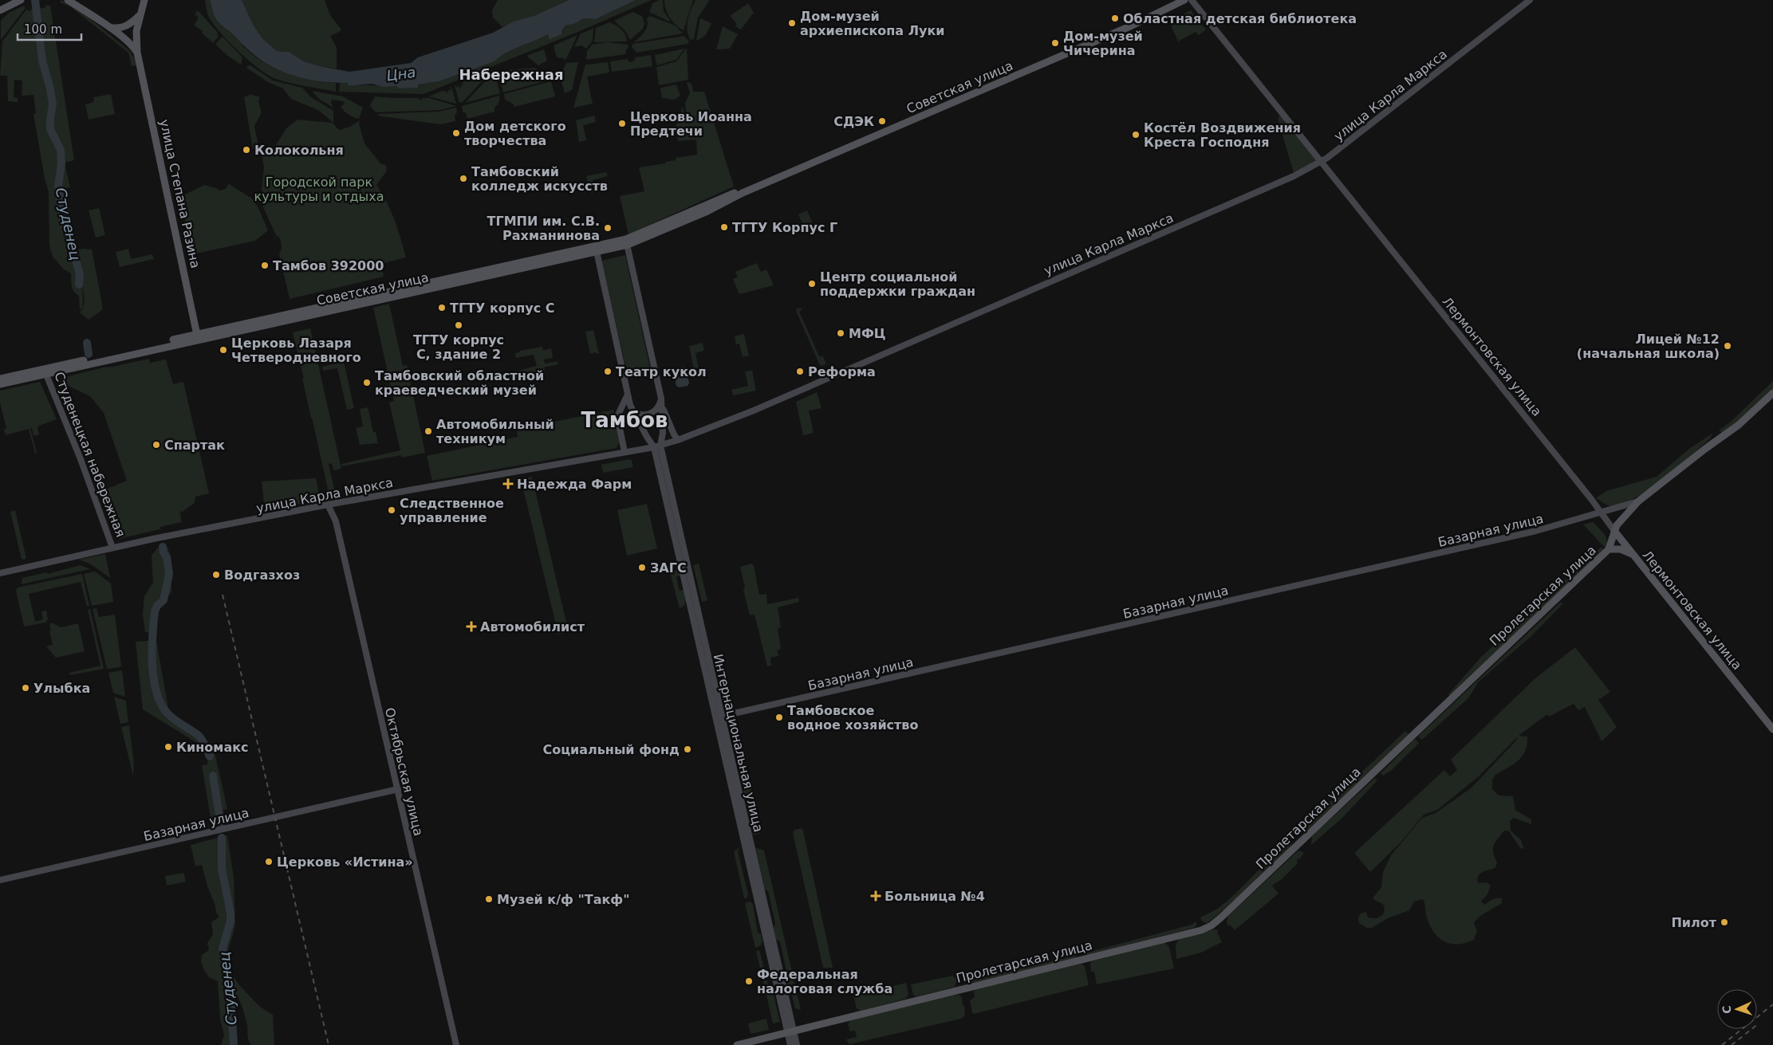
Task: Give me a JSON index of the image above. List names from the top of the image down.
{
  "streets": {
    "main road": [
      "Советская улица",
      "улица Карла Маркса",
      "улица Степана Разина",
      "Лермонтовская улица",
      "Студенецкая набережная",
      "Базарная улица",
      "Пролетарская улица",
      "Интернациональная улица",
      "Октябрьская улица"
    ]
  },
  "crossings": [
    ["Советская улица", "улица Степана Разина"],
    ["Советская улица", "Студенецкая набережная"],
    ["Советская улица", "Интернациональная улица"],
    ["улица Карла Маркса", "Лермонтовская улица"],
    ["улица Карла Маркса", "Студенецкая набережная"],
    ["улица Карла Маркса", "Интернациональная улица"],
    ["улица Карла Маркса", "Октябрьская улица"],
    ["Лермонтовская улица", "Базарная улица"],
    ["Лермонтовская улица", "Пролетарская улица"],
    ["Базарная улица", "Пролетарская улица"],
    ["Базарная улица", "Интернациональная улица"],
    ["Базарная улица", "Октябрьская улица"],
    ["Пролетарская улица", "Интернациональная улица"]
  ],
  "districts": ["Набережная", "Тамбов"],
  "water": ["Цна", "Студенец"],
  "parks": ["Городской парк культуры и отдыха"],
  "places": {
    "other": [
      "Областная детская библиотека",
      "Дом-музей архиепископа Луки",
      "Дом-музей Чичерина",
      "СДЭК",
      "Церковь Иоанна Предтечи",
      "Дом детского творчества",
      "Костёл Воздвижения Креста Господня",
      "Колокольня",
      "Тамбовский колледж искусств",
      "ТГТУ Корпус Г",
      "ТГМПИ им. С.В. Рахманинова",
      "Тамбов 392000",
      "Центр социальной поддержки граждан",
      "ТГТУ корпус С",
      "ТГТУ корпус С, здание 2",
      "МФЦ",
      "Лицей №12 (начальная школа)",
      "Церковь Лазаря Четверодневного",
      "Театр кукол",
      "Реформа",
      "Тамбовский областной краеведческий музей",
      "Автомобильный техникум",
      "Спартак",
      "Следственное управление",
      "ЗАГС",
      "Водгазхоз",
      "Улыбка",
      "Тамбовское водное хозяйство",
      "Киномакс",
      "Социальный фонд",
      "Церковь «Истина»",
      "Музей к/ф \"Такф\"",
      "Пилот",
      "Федеральная налоговая служба"
    ],
    "health": ["Надежда Фарм", "Автомобилист", "Больница №4"]
  },
  "scale_bar": "100 m",
  "north": "left"
}
